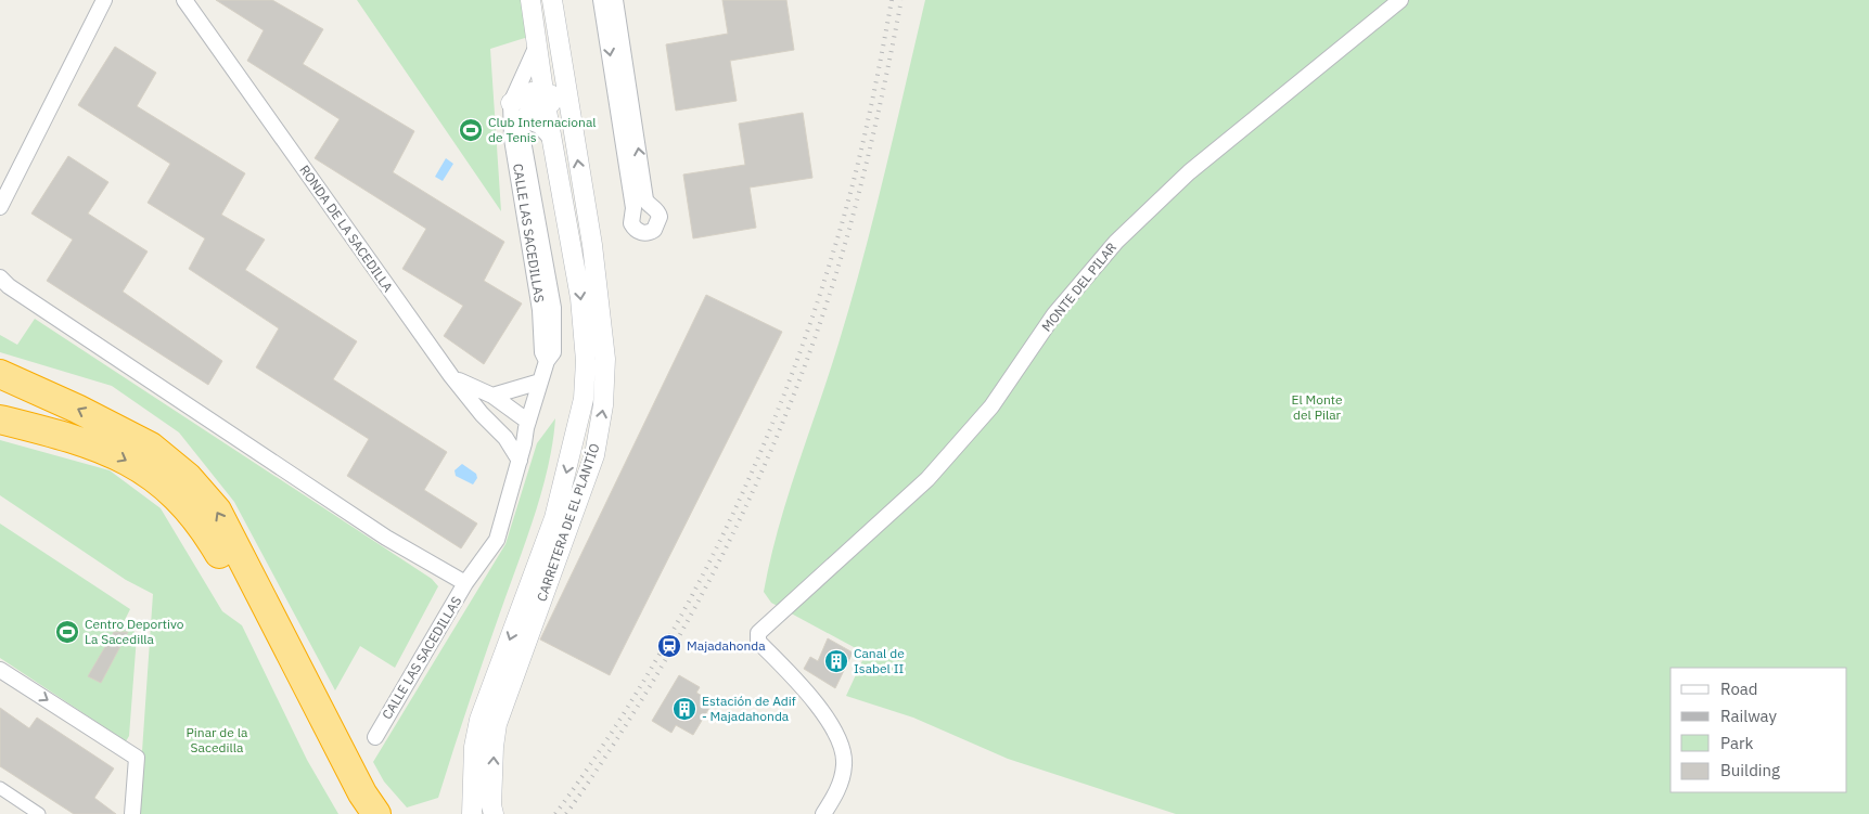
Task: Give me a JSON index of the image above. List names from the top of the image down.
{
  "streets": {
    "street": [
      "RONDA DE LA SACEDILLA",
      "CALLE LAS SACEDILLAS",
      "MONTE DEL PILAR",
      "CARRETERA DE EL PLANTÍO"
    ]
  },
  "crossings": [
    ["CALLE LAS SACEDILLAS", "CARRETERA DE EL PLANTÍO"]
  ],
  "parks": ["El Monte del Pilar", "Pinar de la Sacedilla"],
  "places": {
    "sports": ["Club Internacional de Tenis", "Centro Deportivo La Sacedilla"],
    "station": ["Majadahonda"],
    "building": ["Canal de Isabel II", "Estación de Adif - Majadahonda"]
  },
  "legend": [
    "Road",
    "Railway",
    "Park",
    "Building"
  ]
}
